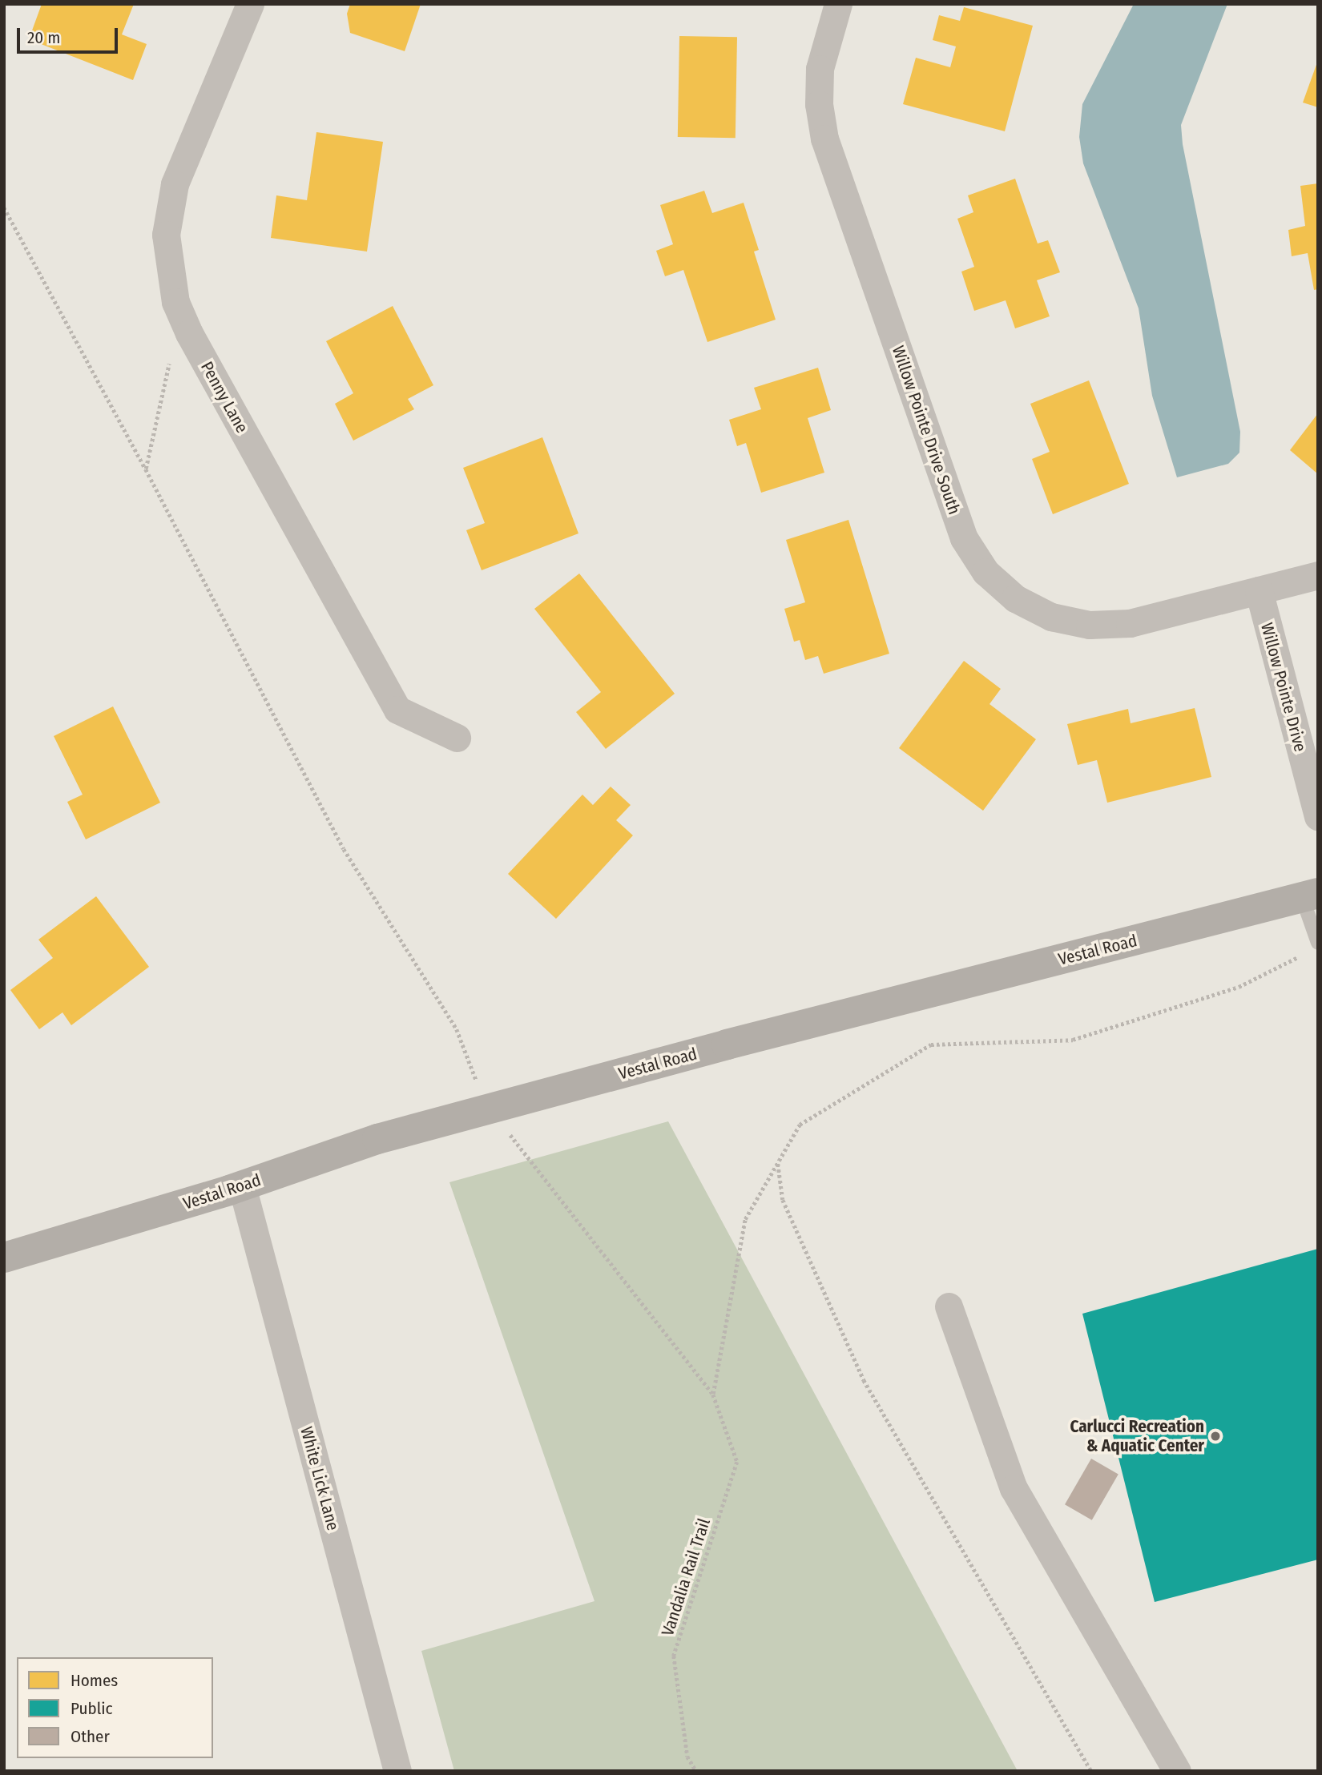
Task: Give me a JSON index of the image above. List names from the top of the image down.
{
  "streets": {
    "street": [
      "Penny Lane",
      "Willow Pointe Drive South",
      "Willow Pointe Drive",
      "Vestal Road",
      "White Lick Lane"
    ],
    "path": ["Vandalia Rail Trail"]
  },
  "crossings": [
    ["Willow Pointe Drive South", "Willow Pointe Drive"],
    ["Vestal Road", "White Lick Lane"]
  ],
  "places": ["Carlucci Recreation & Aquatic Center"],
  "legend": ["Homes", "Public", "Other"],
  "scale_bar": "20 m"
}
